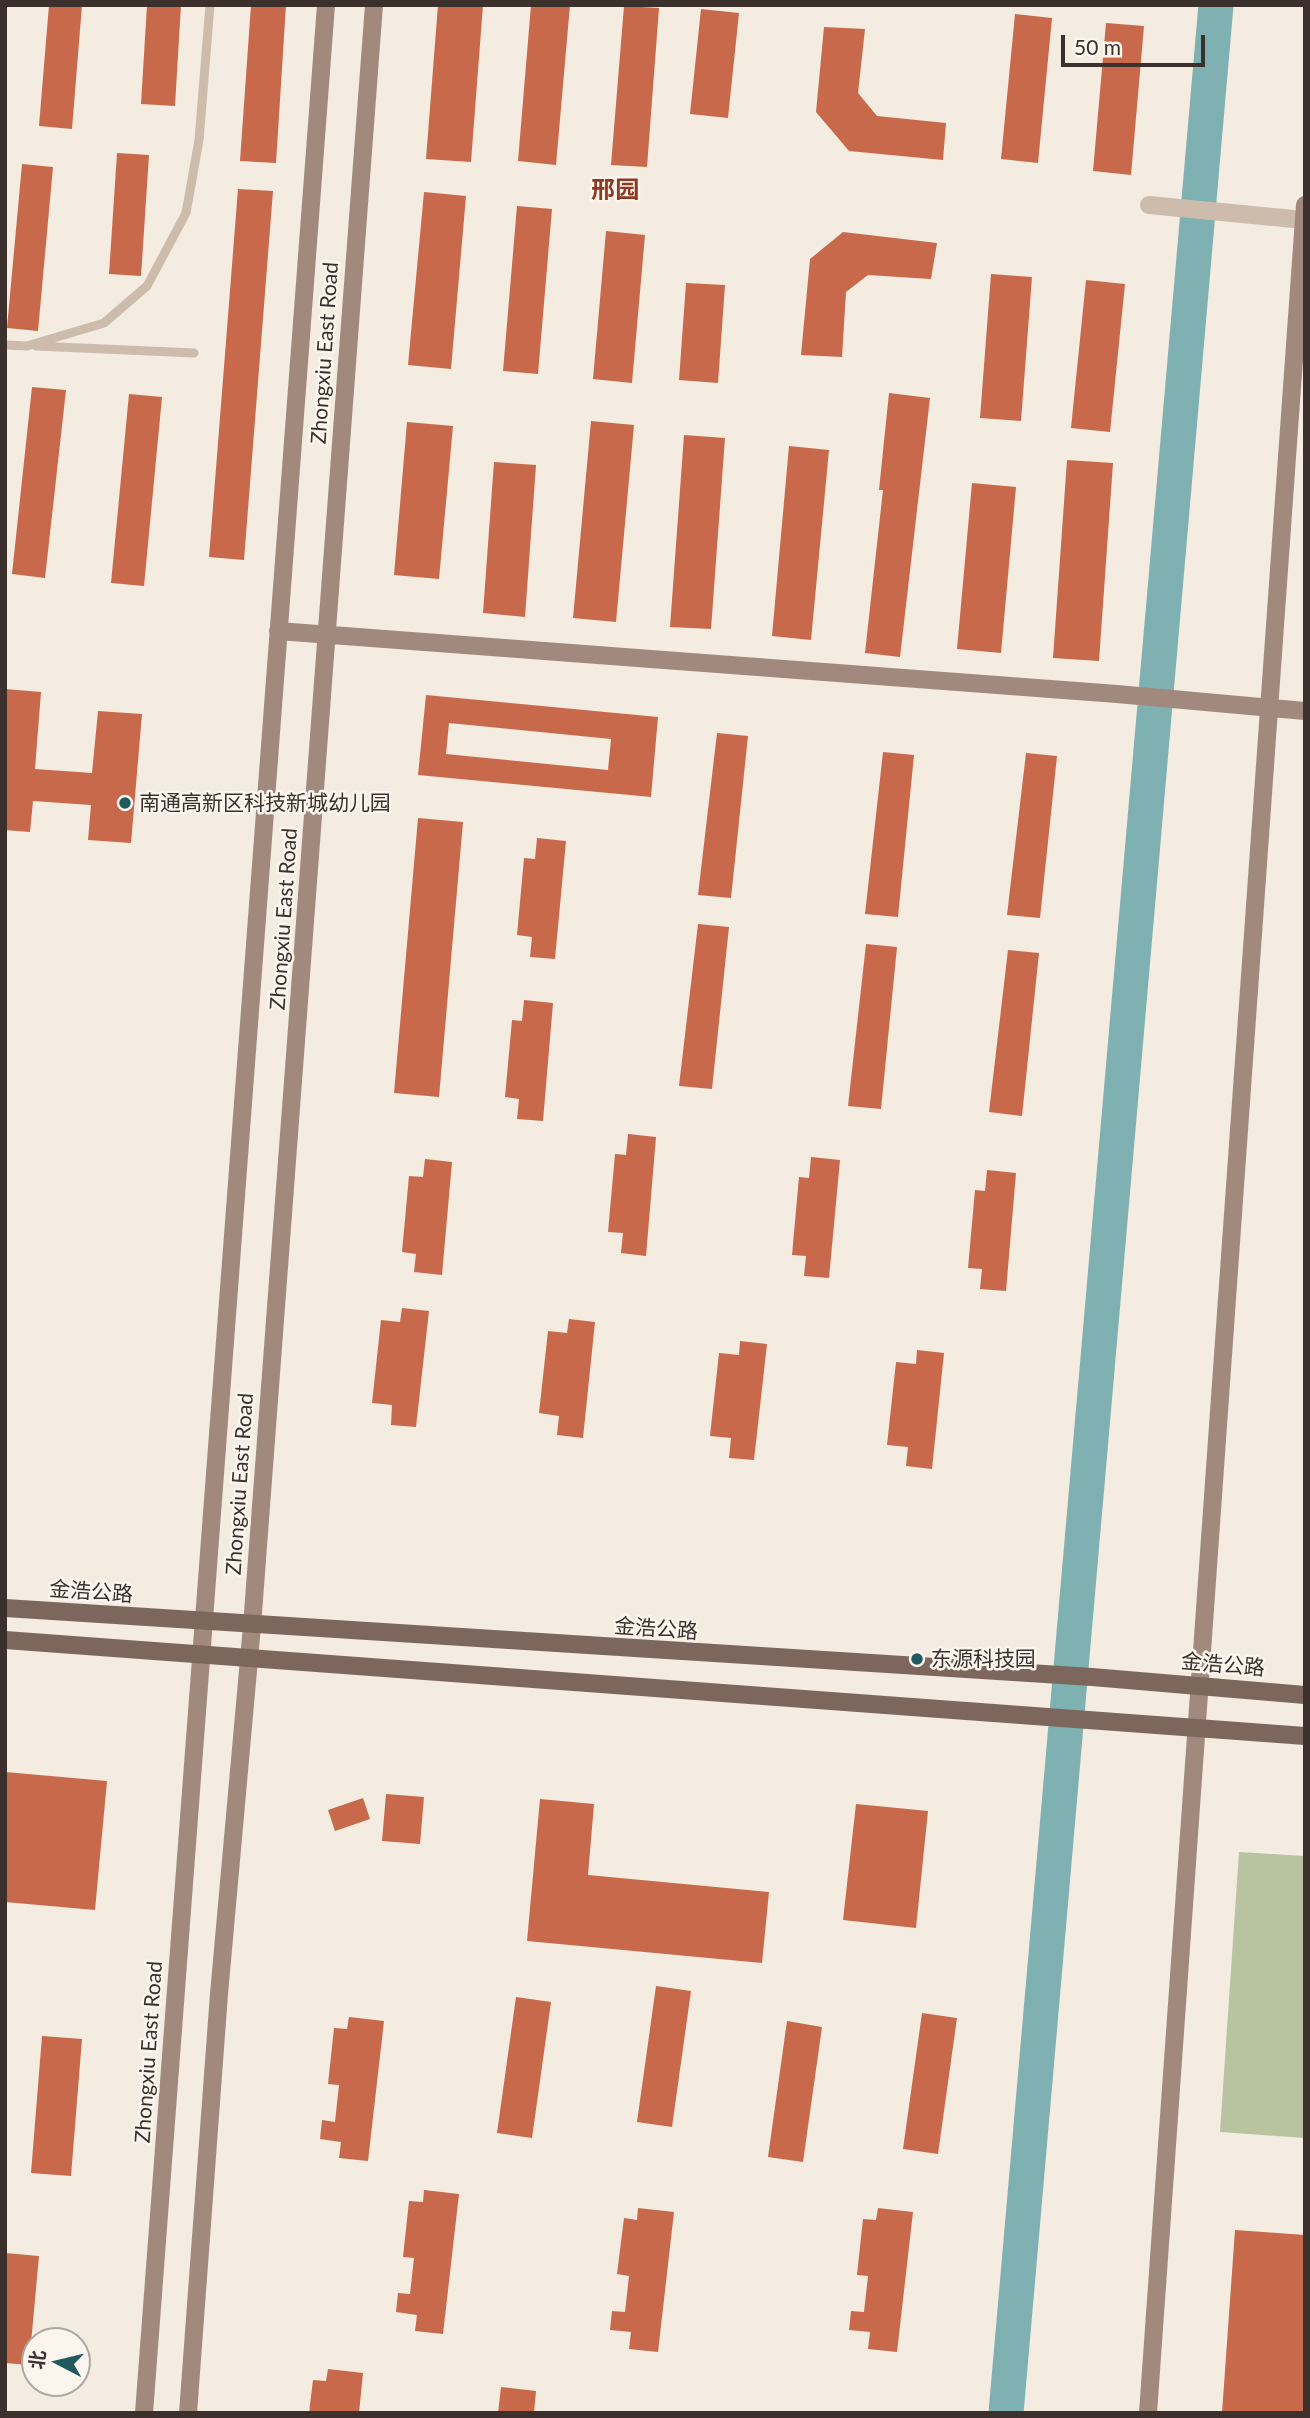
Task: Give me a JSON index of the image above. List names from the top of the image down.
{
  "streets": {
    "main road": ["Zhongxiu East Road", "金浩公路"]
  },
  "crossings": [
    ["Zhongxiu East Road", "金浩公路"]
  ],
  "districts": ["邢园"],
  "places": ["南通高新区科技新城幼儿园", "东源科技园"],
  "scale_bar": "50 m",
  "north": "left"
}
